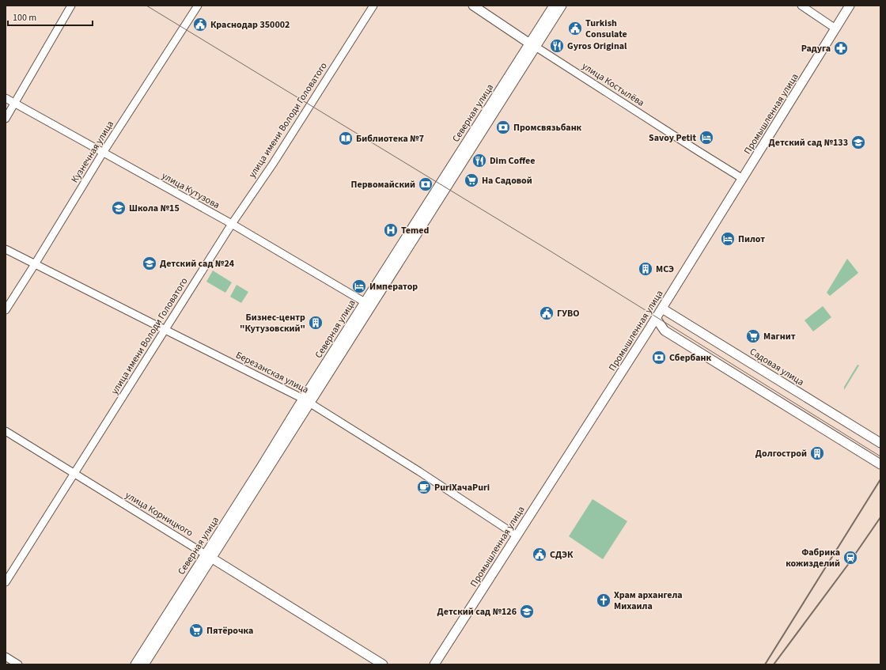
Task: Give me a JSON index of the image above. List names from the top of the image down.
{
  "streets": {
    "main road": [
      "улица Костылёва",
      "Северная улица",
      "Промышленная улица",
      "Садовая улица",
      "улица Корницкого"
    ],
    "street": [
      "улица имени Володи Головатого",
      "Кузнечная улица",
      "улица Кутузова",
      "Березанская улица"
    ]
  },
  "crossings": [
    ["улица Костылёва", "Северная улица"],
    ["улица Костылёва", "Промышленная улица"],
    ["Северная улица", "улица Кутузова"],
    ["Северная улица", "Березанская улица"],
    ["Северная улица", "улица Корницкого"],
    ["Промышленная улица", "Садовая улица"],
    ["Промышленная улица", "Березанская улица"],
    ["улица имени Володи Головатого", "улица Кутузова"],
    ["улица имени Володи Головатого", "Березанская улица"],
    ["улица имени Володи Головатого", "улица Корницкого"],
    ["Кузнечная улица", "улица Кутузова"],
    ["Кузнечная улица", "Березанская улица"]
  ],
  "places": {
    "public building": [
      "Краснодар 350002",
      "Turkish Consulate",
      "ГУВО",
      "СДЭК"
    ],
    "restaurant": ["Gyros Original", "Dim Coffee"],
    "pharmacy": ["Радуга"],
    "bank": ["Промсвязьбанк", "Первомайский", "Сбербанк"],
    "hotel": ["Savoy Petit", "Пилот", "Император"],
    "library": ["Библиотека №7"],
    "school or university": [
      "Детский сад №133",
      "Школа №15",
      "Детский сад №24",
      "Детский сад №126"
    ],
    "supermarket": ["На Садовой", "Магнит", "Пятёрочка"],
    "hospital": ["Temed"],
    "building": ["МСЭ", "Бизнес-центр \"Кутузовский\"", "Долгострой"],
    "cafe": ["PuriХачаPuri"],
    "station": ["Фабрика кожизделий"],
    "church": ["Храм архангела Михаила"]
  },
  "scale_bar": "100 m"
}
